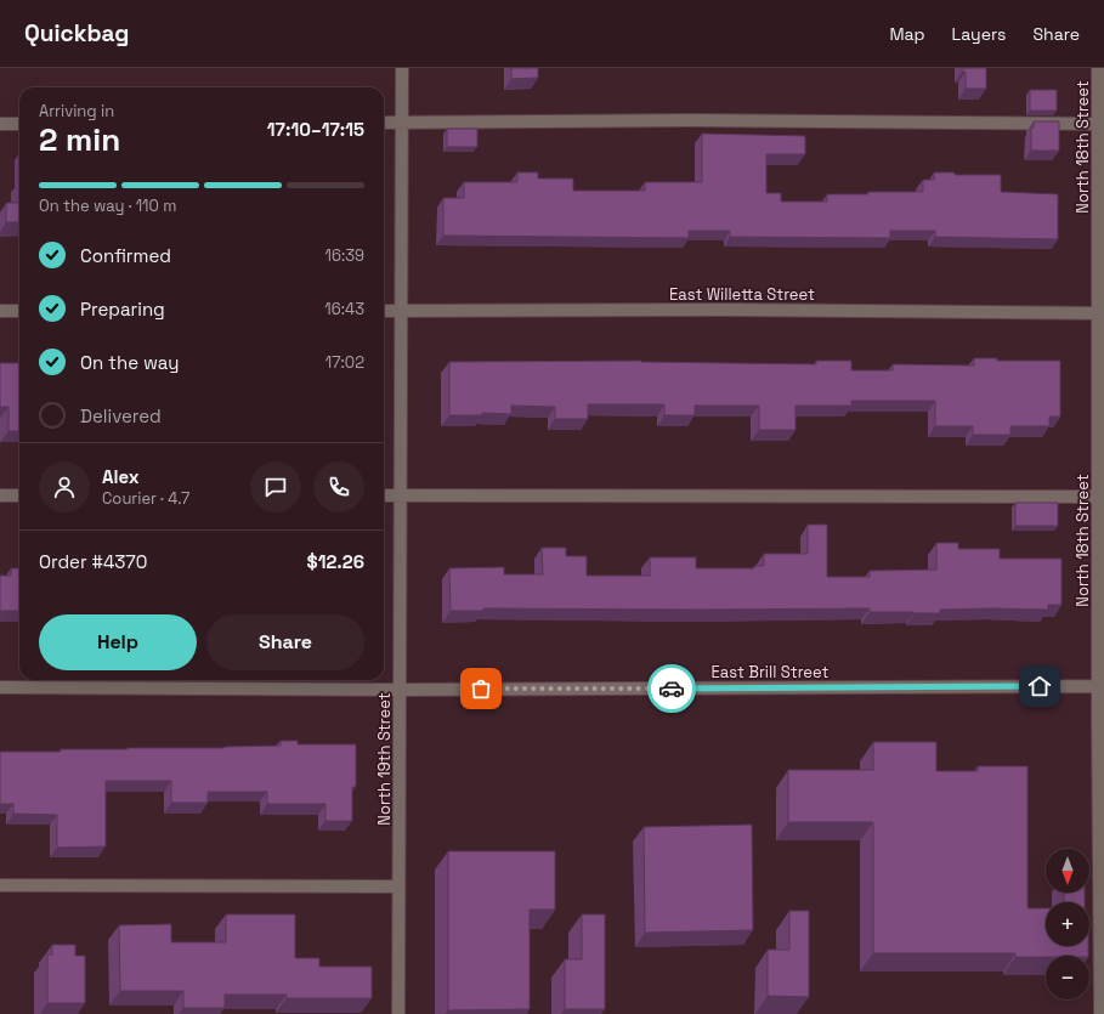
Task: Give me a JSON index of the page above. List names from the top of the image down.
{
  "streets": {
    "street": [
      "North 18th Street",
      "East Willetta Street",
      "East Brill Street",
      "North 19th Street"
    ]
  },
  "crossings": [
    ["North 18th Street", "East Willetta Street"],
    ["North 18th Street", "East Brill Street"],
    ["East Willetta Street", "North 19th Street"],
    ["East Brill Street", "North 19th Street"]
  ],
  "north": "bottom",
  "page": {
    "header": "Quickbag",
    "nav": ["Map", "Layers", "Share"],
    "heading": ["2 min", "Arriving in", "17:10–17:15"],
    "panel": [
      "Alex",
      "Courier · 4.7",
      "Order #4370",
      "$12.26"
    ],
    "bar": "On the way · 110 m",
    "list": [
      ["Confirmed", "16:39"],
      ["Preparing", "16:43"],
      ["On the way", "17:02"],
      "Delivered"
    ],
    "buttons": ["Help", "Share"],
    "map_buttons": ["+", "−"]
  }
}
